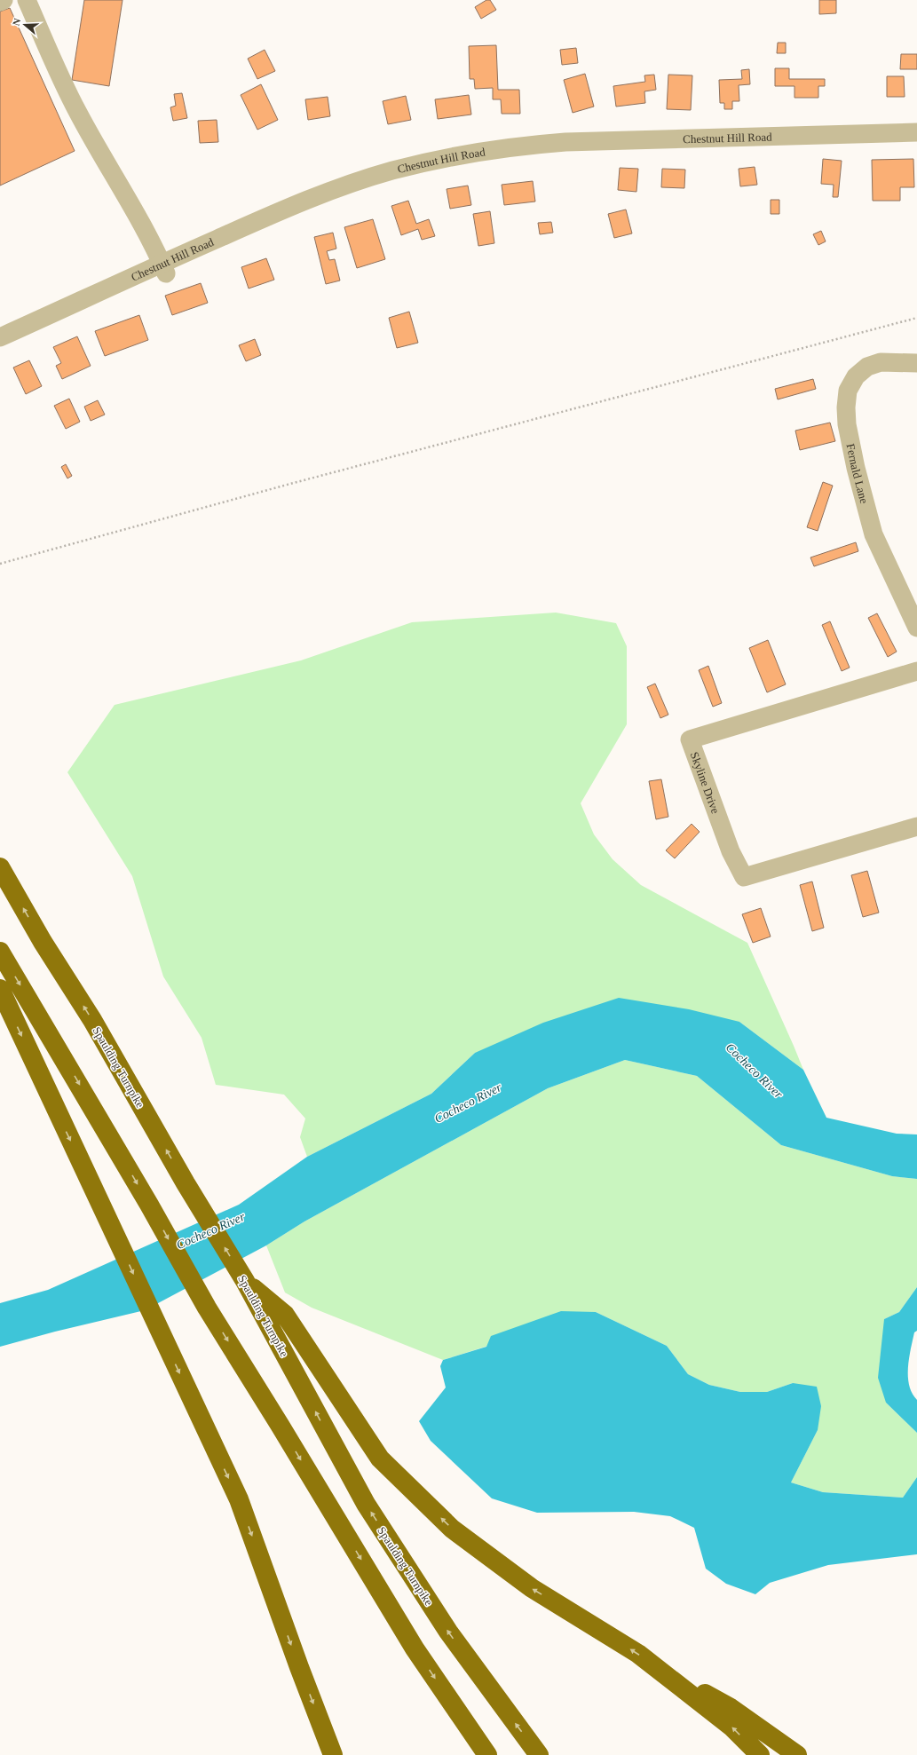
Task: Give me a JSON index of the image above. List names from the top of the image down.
{
  "streets": {
    "highway": ["Spaulding Turnpike"],
    "street": ["Chestnut Hill Road", "Fernald Lane", "Skyline Drive"]
  },
  "water": ["Cocheco River"],
  "north": "left"
}
